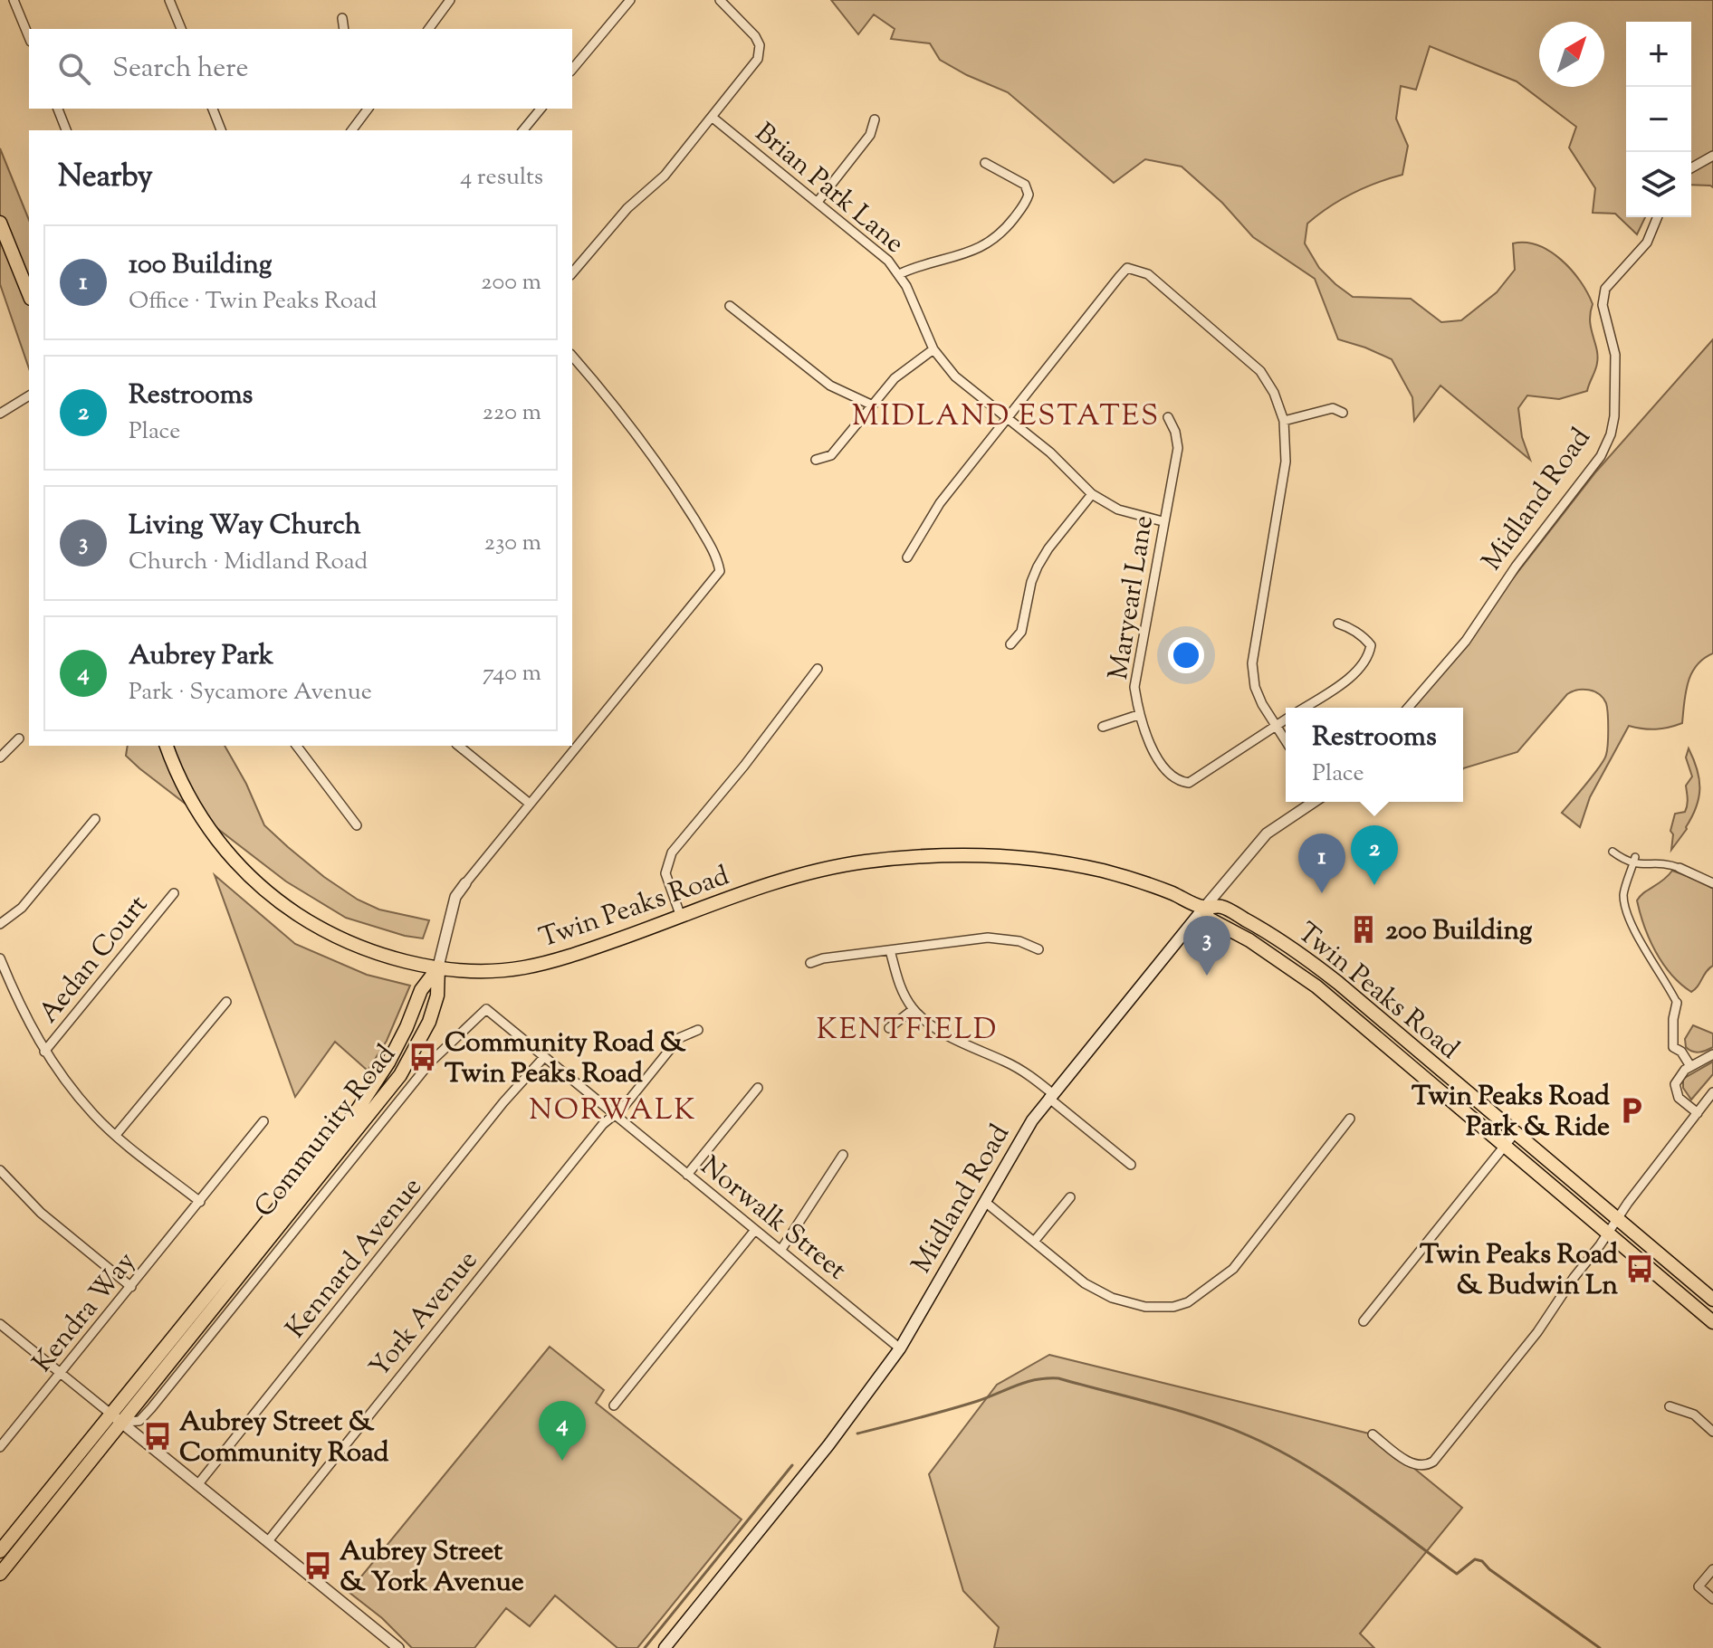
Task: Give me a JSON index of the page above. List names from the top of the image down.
{
  "streets": {
    "main road": ["Midland Road", "Twin Peaks Road", "Community Road"],
    "street": [
      "Brian Park Lane",
      "Maryearl Lane",
      "Aedan Court",
      "Norwalk Street",
      "Kennard Avenue",
      "Kendra Way",
      "York Avenue"
    ]
  },
  "crossings": [
    ["Brian Park Lane", "Maryearl Lane"],
    ["Midland Road", "Twin Peaks Road"],
    ["Midland Road", "Norwalk Street"],
    ["Twin Peaks Road", "Community Road"],
    ["Community Road", "Norwalk Street"],
    ["Norwalk Street", "Kennard Avenue"],
    ["Norwalk Street", "York Avenue"]
  ],
  "districts": ["MIDLAND ESTATES", "KENTFIELD", "NORWALK"],
  "places": {
    "building": ["200 Building"],
    "bus stop": [
      "Community Road & Twin Peaks Road",
      "Twin Peaks Road & Budwin Ln",
      "Aubrey Street & Community Road",
      "Aubrey Street & York Avenue"
    ],
    "parking": ["Twin Peaks Road Park & Ride"]
  },
  "north": "top right",
  "page": {
    "map_buttons": ["+", "−"],
    "search": "Search here",
    "heading": ["Nearby", "4 results"],
    "list": [
      {
        "mark": "1",
        "name": "100 Building",
        "note": "Office · Twin Peaks Road",
        "value": "200 m"
      },
      {
        "mark": "2",
        "name": "Restrooms",
        "note": "Place",
        "value": "220 m"
      },
      {
        "mark": "3",
        "name": "Living Way Church",
        "note": "Church · Midland Road",
        "value": "230 m"
      },
      {
        "mark": "4",
        "name": "Aubrey Park",
        "note": "Park · Sycamore Avenue",
        "value": "740 m"
      }
    ],
    "popup": ["Restrooms", "Place"],
    "pins": [
      "2",
      "1",
      "3",
      "4"
    ]
  }
}
